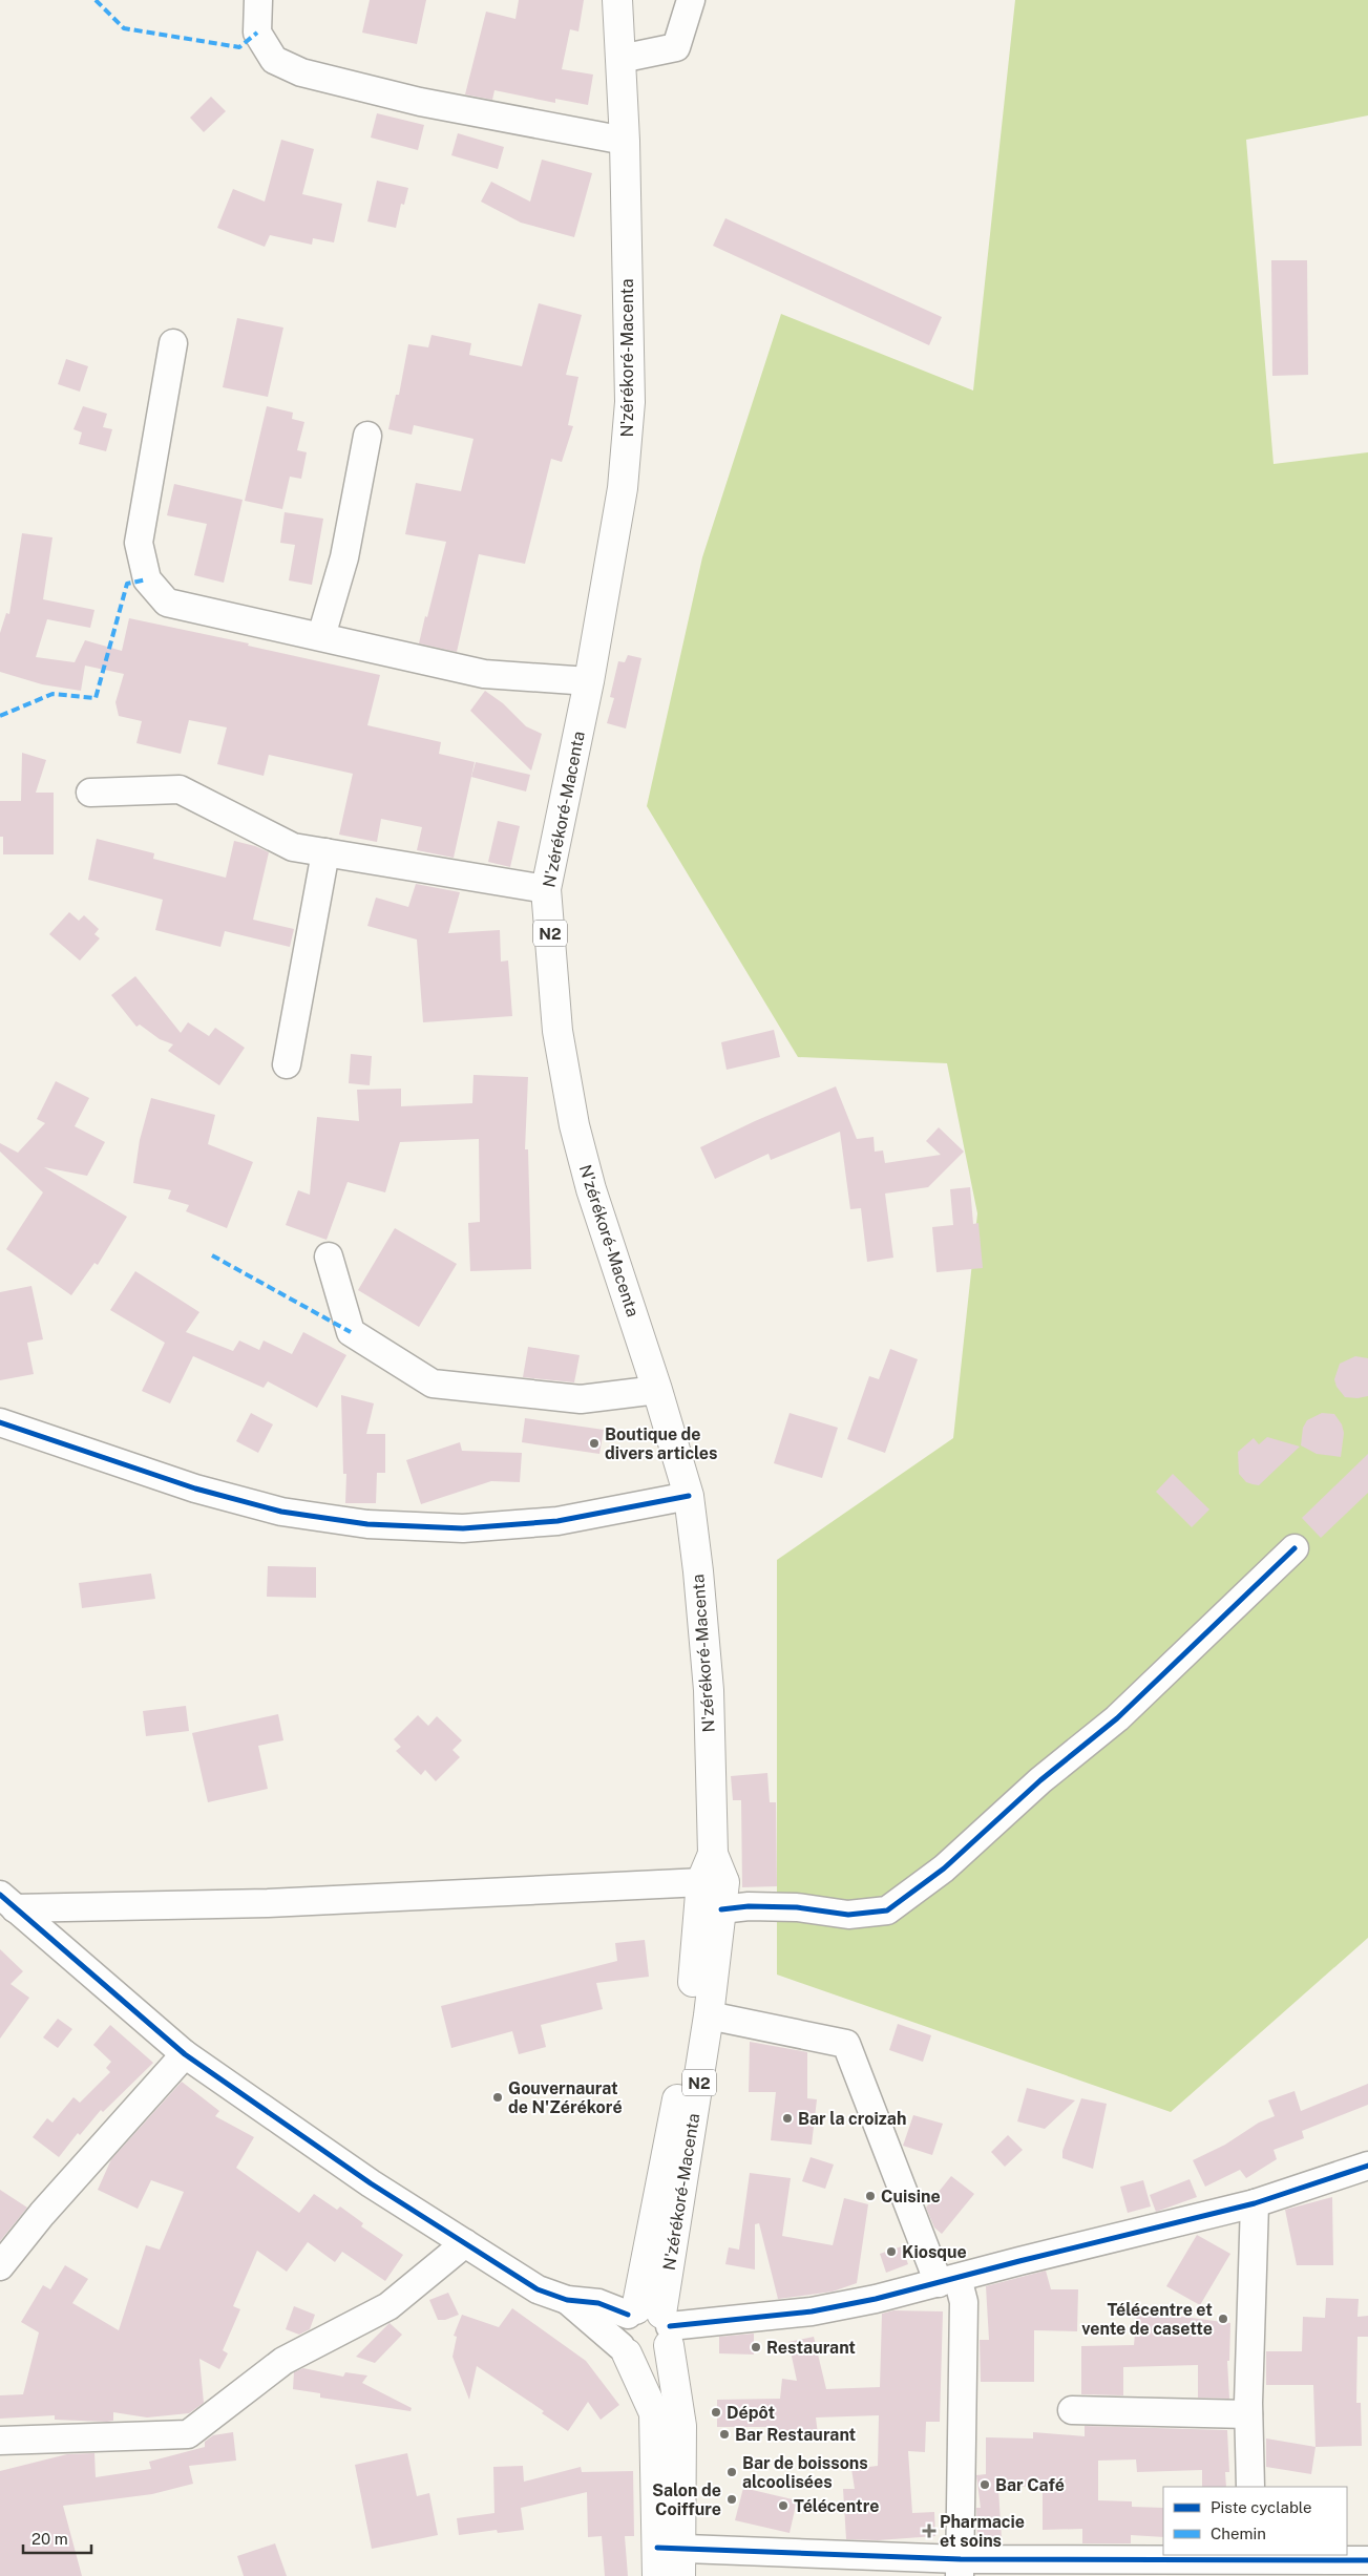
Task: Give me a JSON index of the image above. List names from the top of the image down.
{
  "streets": {
    "highway": ["N'zérékoré-Macenta", "N2"]
  },
  "crossings": [
    ["N'zérékoré-Macenta", "N2"]
  ],
  "places": {
    "other": [
      "Boutique de divers articles",
      "Gouvernaurat de N'Zérékoré",
      "Bar la croizah",
      "Cuisine",
      "Kiosque",
      "Télécentre et vente de casette",
      "Restaurant",
      "Dépôt",
      "Bar Restaurant",
      "Bar de boissons alcoolisées",
      "Bar Café",
      "Salon de Coiffure",
      "Télécentre"
    ],
    "health": ["Pharmacie et soins"]
  },
  "legend": ["Piste cyclable", "Chemin"],
  "scale_bar": "20 m"
}
